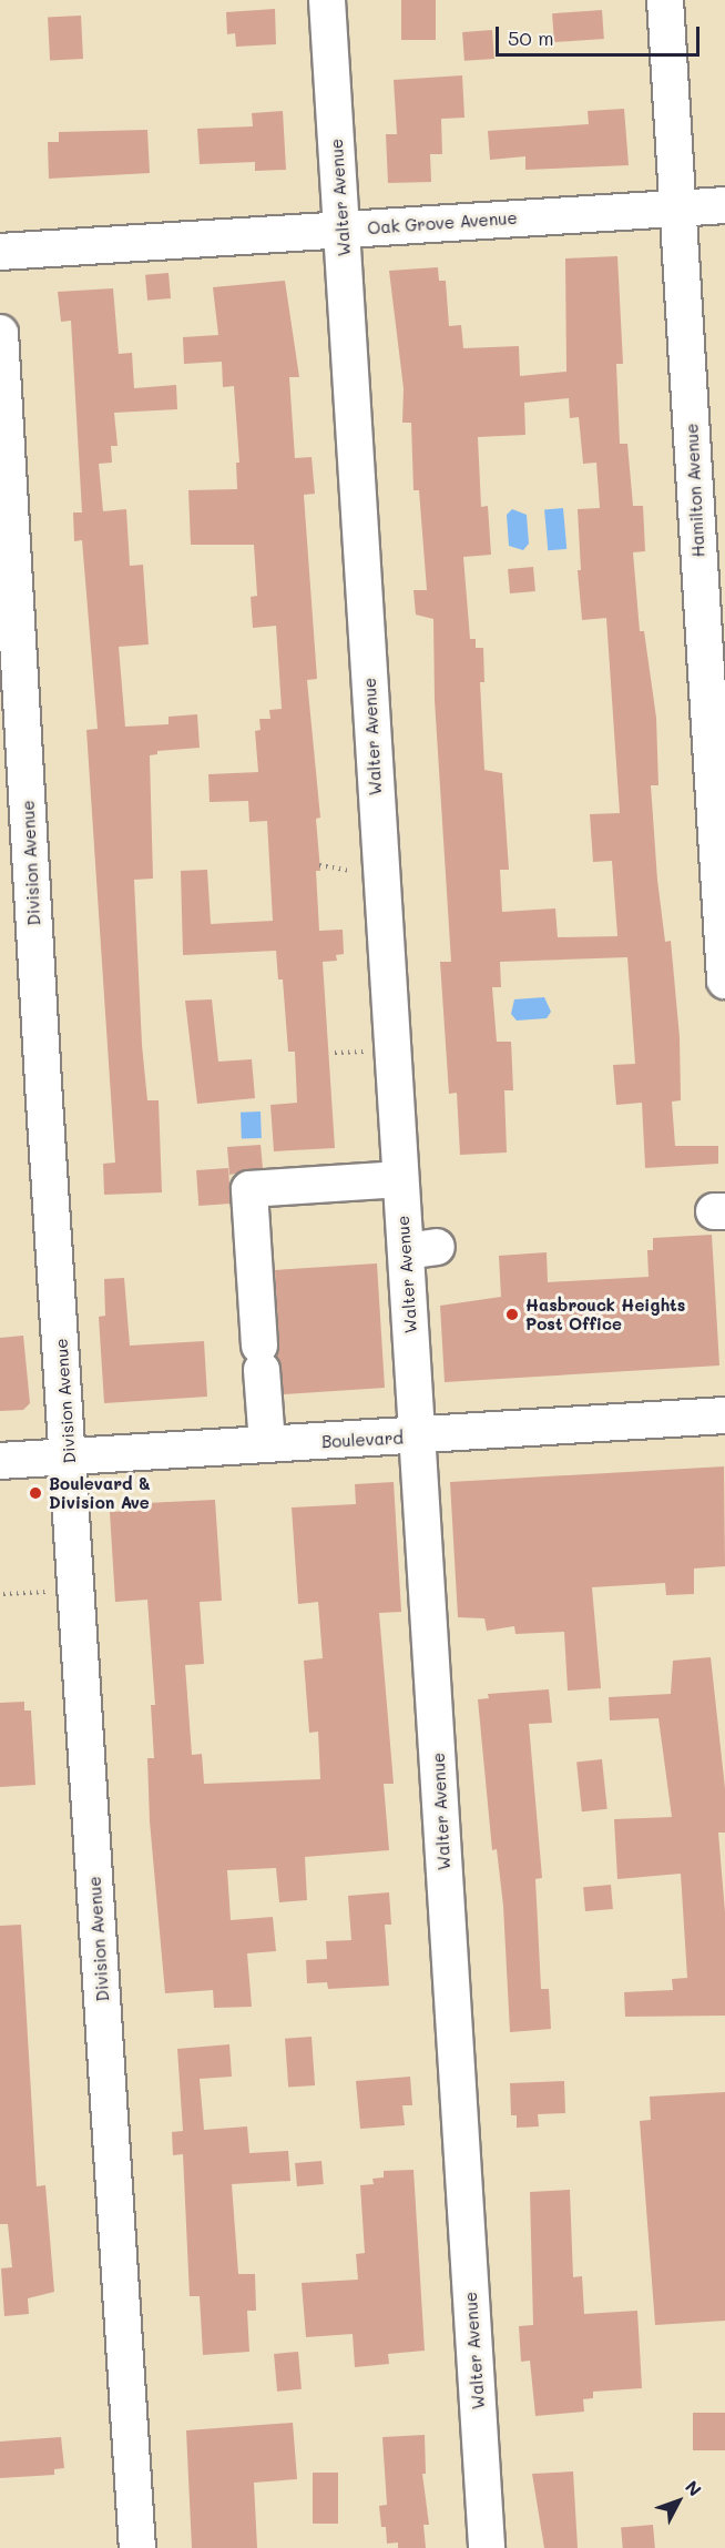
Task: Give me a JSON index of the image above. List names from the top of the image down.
{
  "streets": {
    "street": [
      "Walter Avenue",
      "Oak Grove Avenue",
      "Hamilton Avenue",
      "Division Avenue",
      "Boulevard"
    ]
  },
  "crossings": [
    ["Walter Avenue", "Oak Grove Avenue"],
    ["Walter Avenue", "Boulevard"],
    ["Oak Grove Avenue", "Hamilton Avenue"],
    ["Division Avenue", "Boulevard"]
  ],
  "places": ["Hasbrouck Heights Post Office", "Boulevard & Division Ave"],
  "scale_bar": "50 m",
  "north": "top right"
}
